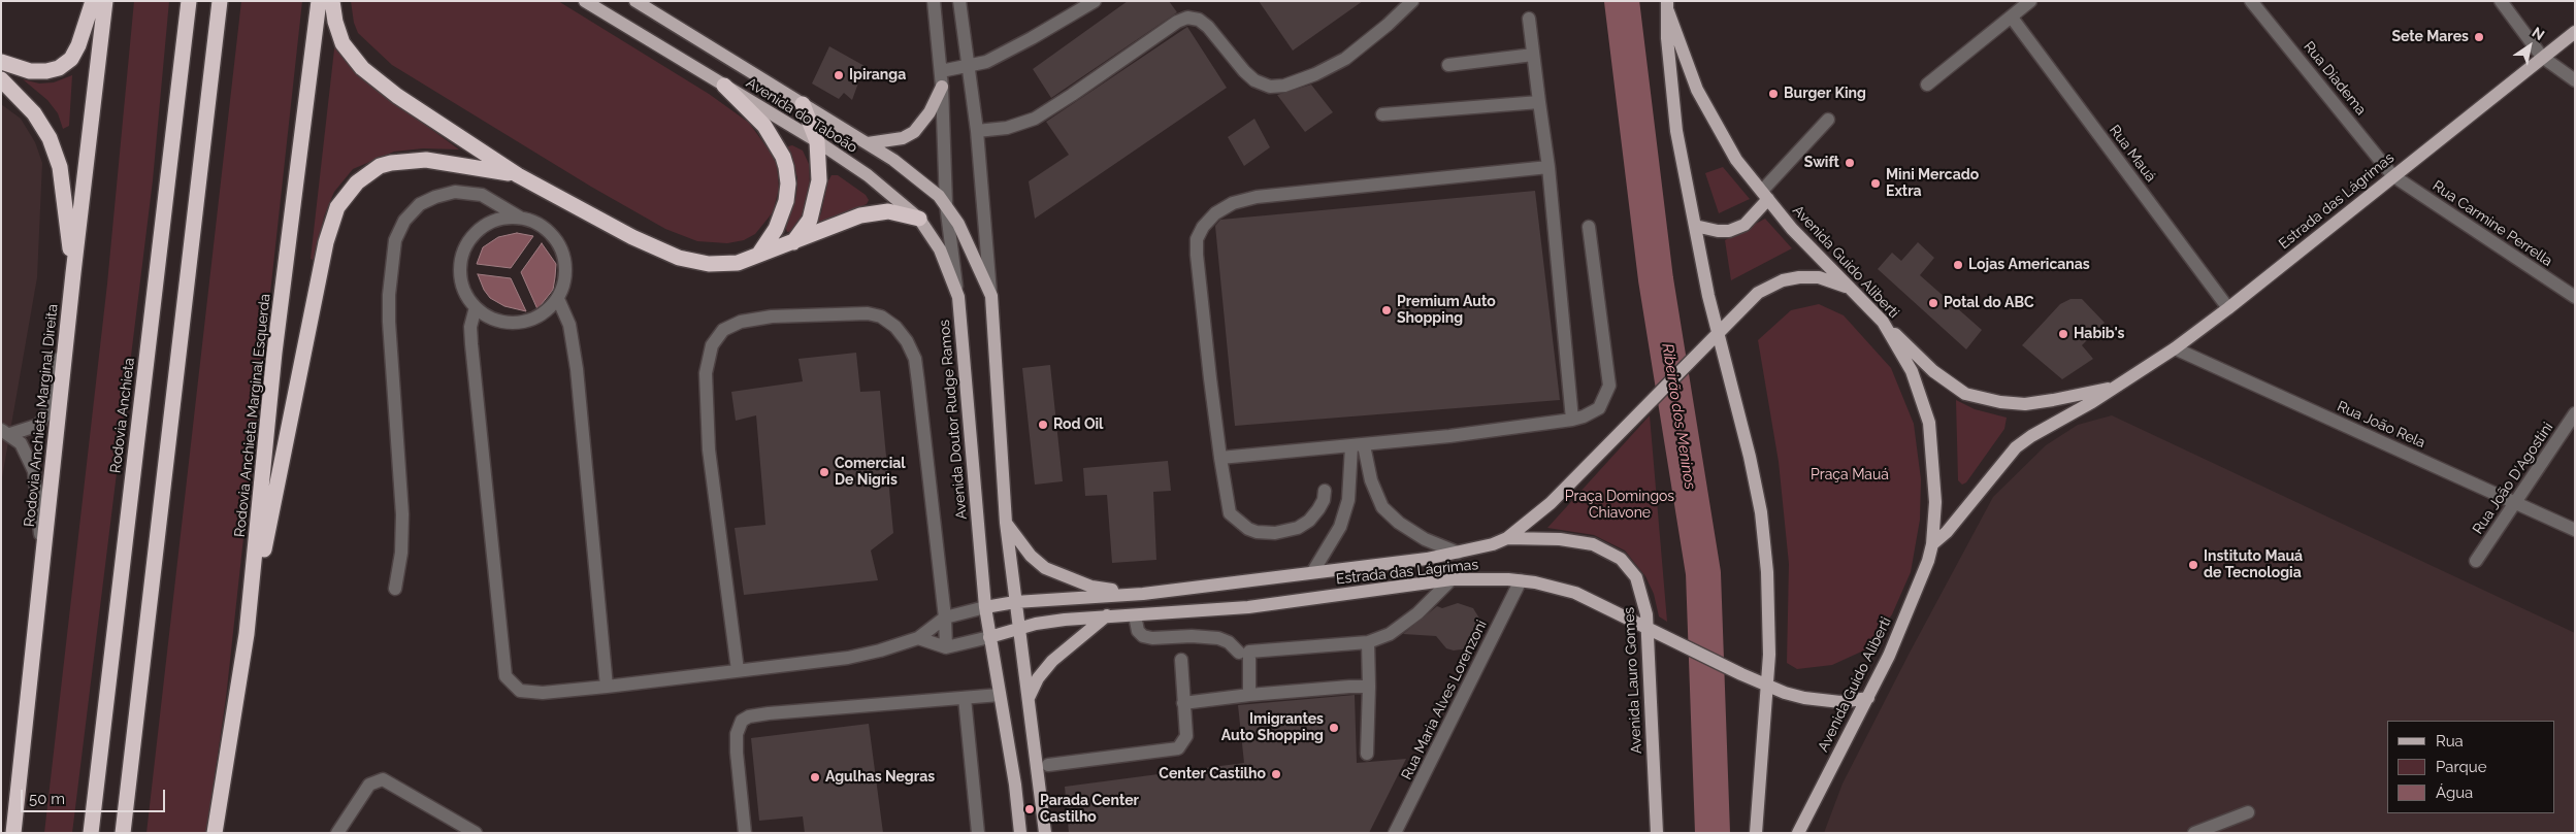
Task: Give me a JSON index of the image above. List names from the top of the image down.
{
  "streets": {
    "highway": ["Rodovia Anchieta Marginal Direita", "Rodovia Anchieta", "Rodovia Anchieta Marginal Esquerda"],
    "main road": [
      "Avenida do Taboão",
      "Estrada das Lágrimas",
      "Avenida Guido Aliberti",
      "Avenida Doutor Rudge Ramos",
      "Avenida Lauro Gomes"
    ],
    "street": [
      "Rua Diadema",
      "Rua Mauá",
      "Rua Carmine Perrella",
      "Rua João Rela",
      "Rua João D'Agostini",
      "Rua Maria Alves Lorenzoni"
    ]
  },
  "crossings": [
    ["Rua Diadema", "Estrada das Lágrimas"],
    ["Rua Diadema", "Rua Carmine Perrella"],
    ["Avenida do Taboão", "Avenida Doutor Rudge Ramos"],
    ["Rua Mauá", "Estrada das Lágrimas"],
    ["Estrada das Lágrimas", "Rua Carmine Perrella"],
    ["Estrada das Lágrimas", "Avenida Guido Aliberti"],
    ["Estrada das Lágrimas", "Avenida Doutor Rudge Ramos"],
    ["Estrada das Lágrimas", "Rua João Rela"],
    ["Estrada das Lágrimas", "Avenida Lauro Gomes"],
    ["Estrada das Lágrimas", "Rua Maria Alves Lorenzoni"],
    ["Rua João Rela", "Rua João D'Agostini"]
  ],
  "water": ["Ribeirão dos Meninos"],
  "parks": ["Praça Mauá", "Praça Domingos Chiavone"],
  "places": [
    "Sete Mares",
    "Ipiranga",
    "Burger King",
    "Swift",
    "Mini Mercado Extra",
    "Lojas Americanas",
    "Potal do ABC",
    "Premium Auto Shopping",
    "Habib's",
    "Rod Oil",
    "Comercial De Nigris",
    "Instituto Mauá de Tecnologia",
    "Imigrantes Auto Shopping",
    "Center Castilho",
    "Agulhas Negras",
    "Parada Center Castilho"
  ],
  "legend": ["Rua", "Parque", "Água"],
  "scale_bar": "50 m",
  "north": "top right"
}
